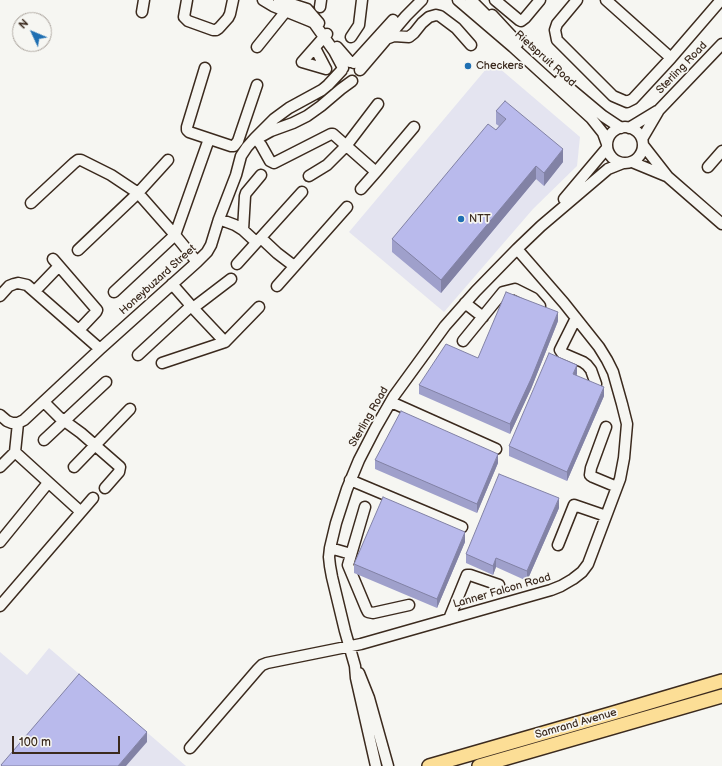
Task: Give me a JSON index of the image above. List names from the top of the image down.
{
  "streets": {
    "main road": ["Samrand Avenue"],
    "street": [
      "Rietspruit Road",
      "Sterling Road",
      "Honeybuzard Street",
      "Lanner Falcon Road"
    ]
  },
  "crossings": [
    ["Rietspruit Road", "Sterling Road"],
    ["Sterling Road", "Lanner Falcon Road"]
  ],
  "places": ["Checkers", "NTT"],
  "scale_bar": "100 m",
  "north": "top left"
}
